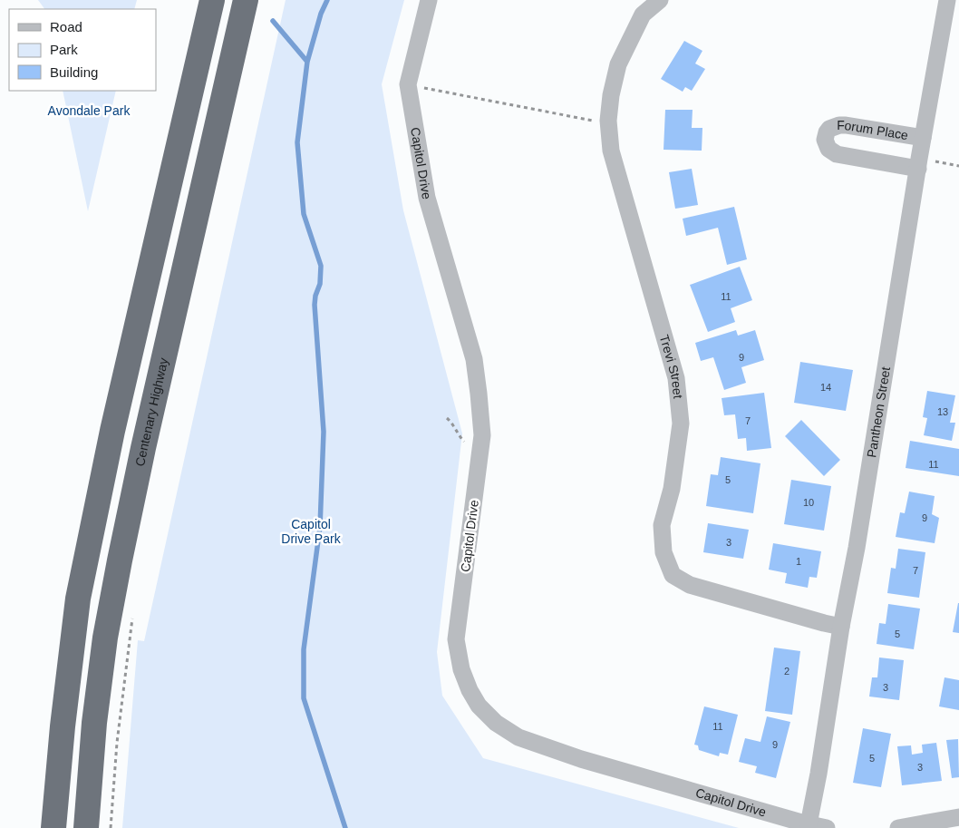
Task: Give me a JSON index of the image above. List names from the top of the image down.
{
  "streets": {
    "highway": ["Centenary Highway"],
    "street": [
      "Forum Place",
      "Capitol Drive",
      "Trevi Street",
      "Pantheon Street"
    ]
  },
  "crossings": [
    ["Forum Place", "Pantheon Street"],
    ["Capitol Drive", "Pantheon Street"],
    ["Trevi Street", "Pantheon Street"]
  ],
  "parks": ["Avondale Park", "Capitol Drive Park"],
  "house_numbers": [
    "11",
    "9",
    "14",
    "13",
    "7",
    "11",
    "5",
    "10",
    "9",
    "3",
    "1",
    "7",
    "5",
    "2",
    "3",
    "11",
    "9",
    "5",
    "3"
  ],
  "legend": ["Road", "Park", "Building"]
}
